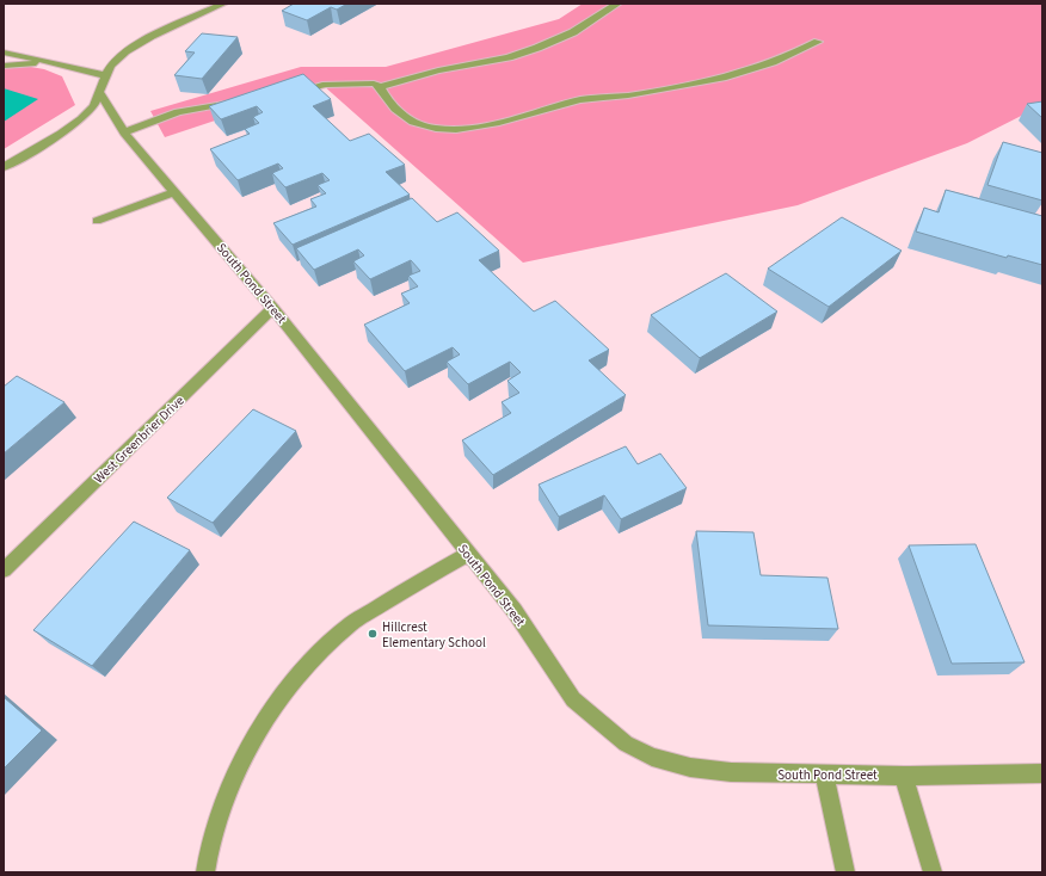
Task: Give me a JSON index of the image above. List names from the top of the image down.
{
  "streets": {
    "street": ["South Pond Street", "West Greenbrier Drive"]
  },
  "crossings": [
    ["South Pond Street", "West Greenbrier Drive"]
  ],
  "places": ["Hillcrest Elementary School"]
}
